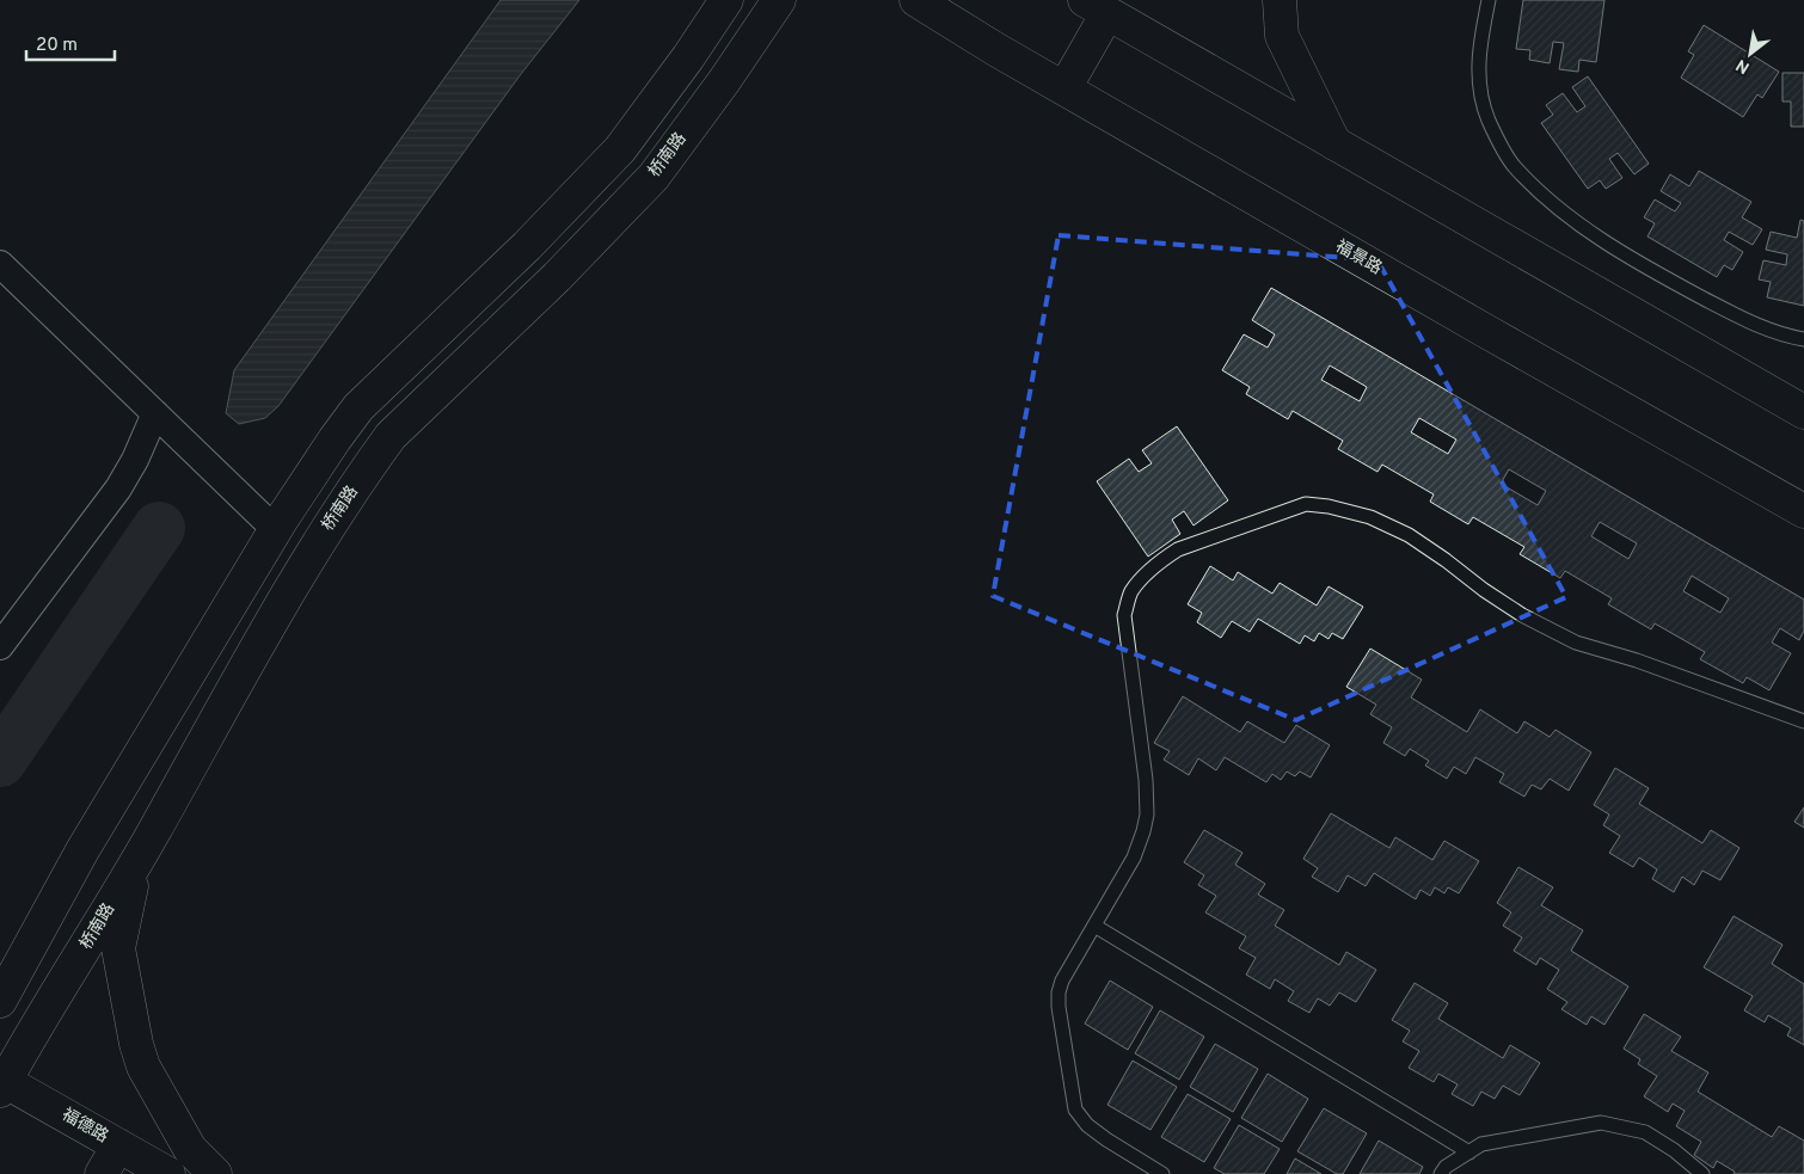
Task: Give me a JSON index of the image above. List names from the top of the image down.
{
  "streets": {
    "main road": ["桥南路", "福景路", "福德路"]
  },
  "crossings": [
    ["桥南路", "福德路"]
  ],
  "scale_bar": "20 m",
  "north": "bottom left"
}
